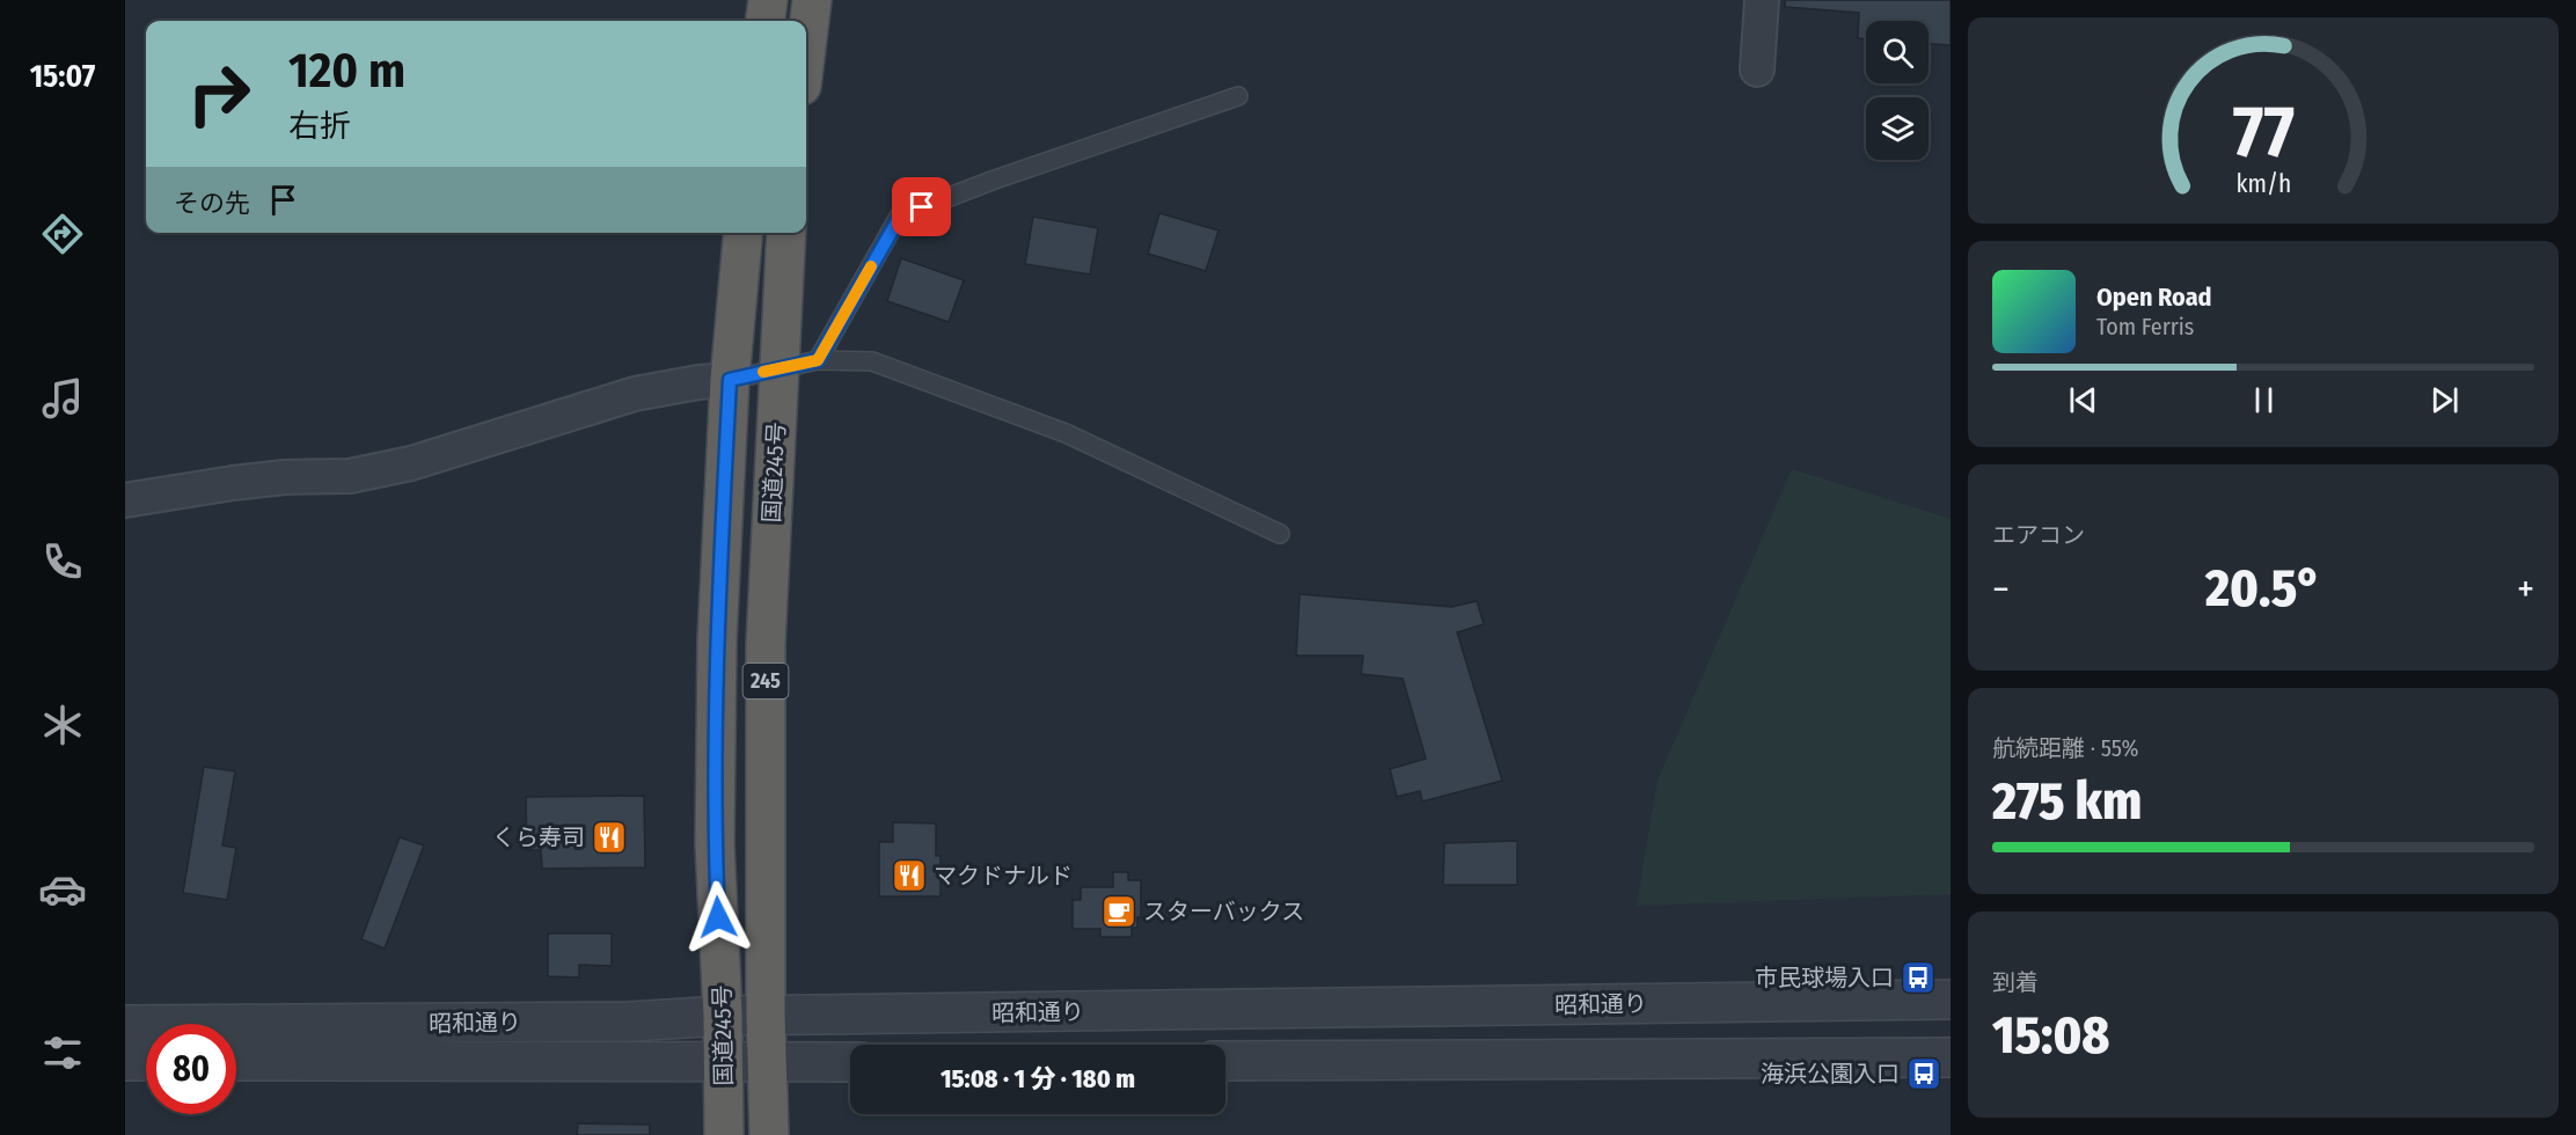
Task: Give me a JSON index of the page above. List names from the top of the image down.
{
  "streets": {
    "highway": ["国道245号", "245"],
    "street": ["昭和通り"]
  },
  "crossings": [
    ["国道245号", "昭和通り"]
  ],
  "places": {
    "restaurant": ["くら寿司", "マクドナルド"],
    "cafe": ["スターバックス"],
    "bus stop": ["市民球場入口", "海浜公園入口"]
  },
  "page": {
    "tabs": "15:07",
    "turn": ["120 m", "右折"],
    "then": "その先",
    "song": ["Open Road", "Tom Ferris"],
    "tile": [
      "エアコン",
      ["航続距離 · 55%", "275 km"],
      ["到着", "15:08"]
    ],
    "heat": ["−", "20.5°", "+"],
    "limit": "80",
    "trip": "15:08 · 1 分 · 180 m",
    "gauge": ["77", "km/h"]
  }
}
